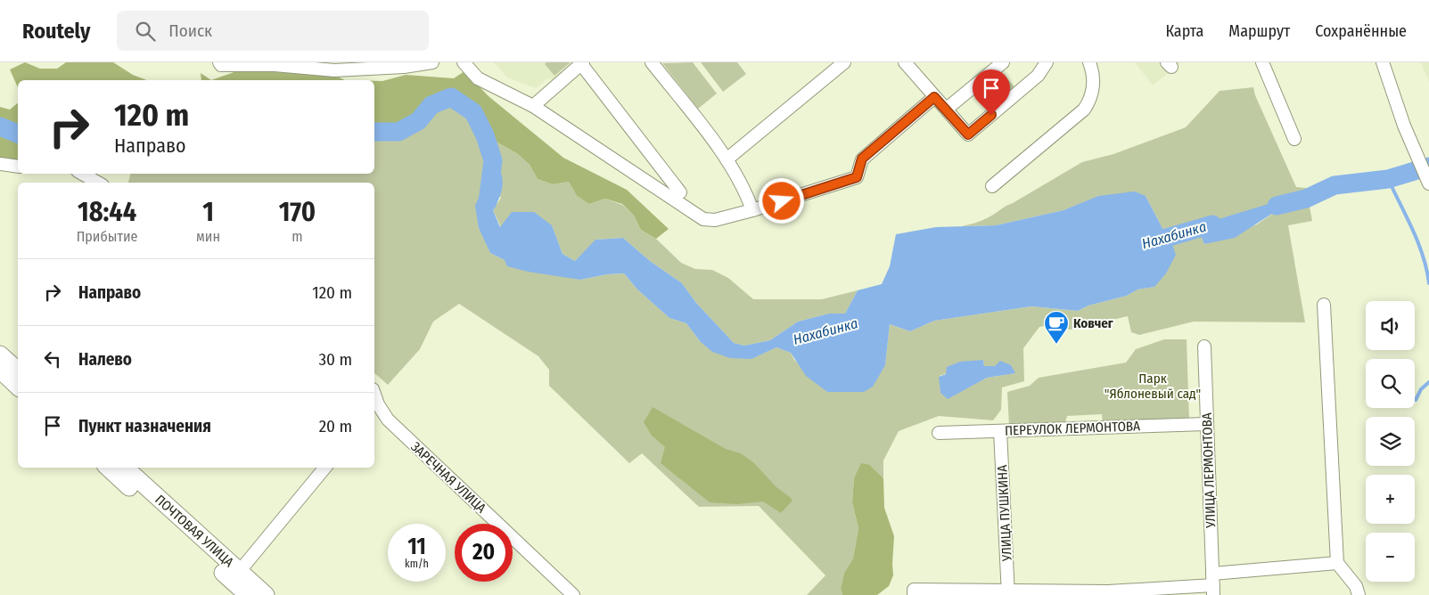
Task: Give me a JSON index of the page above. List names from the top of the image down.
{
  "streets": {
    "main road": ["ПОЧТОВАЯ УЛИЦА"],
    "street": [
      "ПЕРЕУЛОК ЛЕРМОНТОВА",
      "УЛИЦА ЛЕРМОНТОВА",
      "ЗАРЕЧНАЯ УЛИЦА",
      "УЛИЦА ПУШКИНА"
    ]
  },
  "crossings": [
    ["ПЕРЕУЛОК ЛЕРМОНТОВА", "УЛИЦА ЛЕРМОНТОВА"],
    ["ПЕРЕУЛОК ЛЕРМОНТОВА", "УЛИЦА ПУШКИНА"]
  ],
  "water": ["Нахабинка"],
  "parks": ["Парк \"Яблоневый сад\""],
  "places": {
    "cafe": ["Ковчег"]
  },
  "page": {
    "header": "Routely",
    "search": "Поиск",
    "nav": ["Карта", "Маршрут", "Сохранённые"],
    "turn": ["120 m", "Направо"],
    "eta": [
      "18:44",
      "Прибытие",
      "1",
      "мин",
      "170",
      "m"
    ],
    "list": [
      {
        "name": "Направо",
        "value": "120 m"
      },
      {
        "name": "Налево",
        "value": "30 m"
      },
      {
        "name": "Пункт назначения",
        "value": "20 m"
      }
    ],
    "map_buttons": ["+", "−"],
    "speed": "11 km/h",
    "limit": "20"
  }
}
